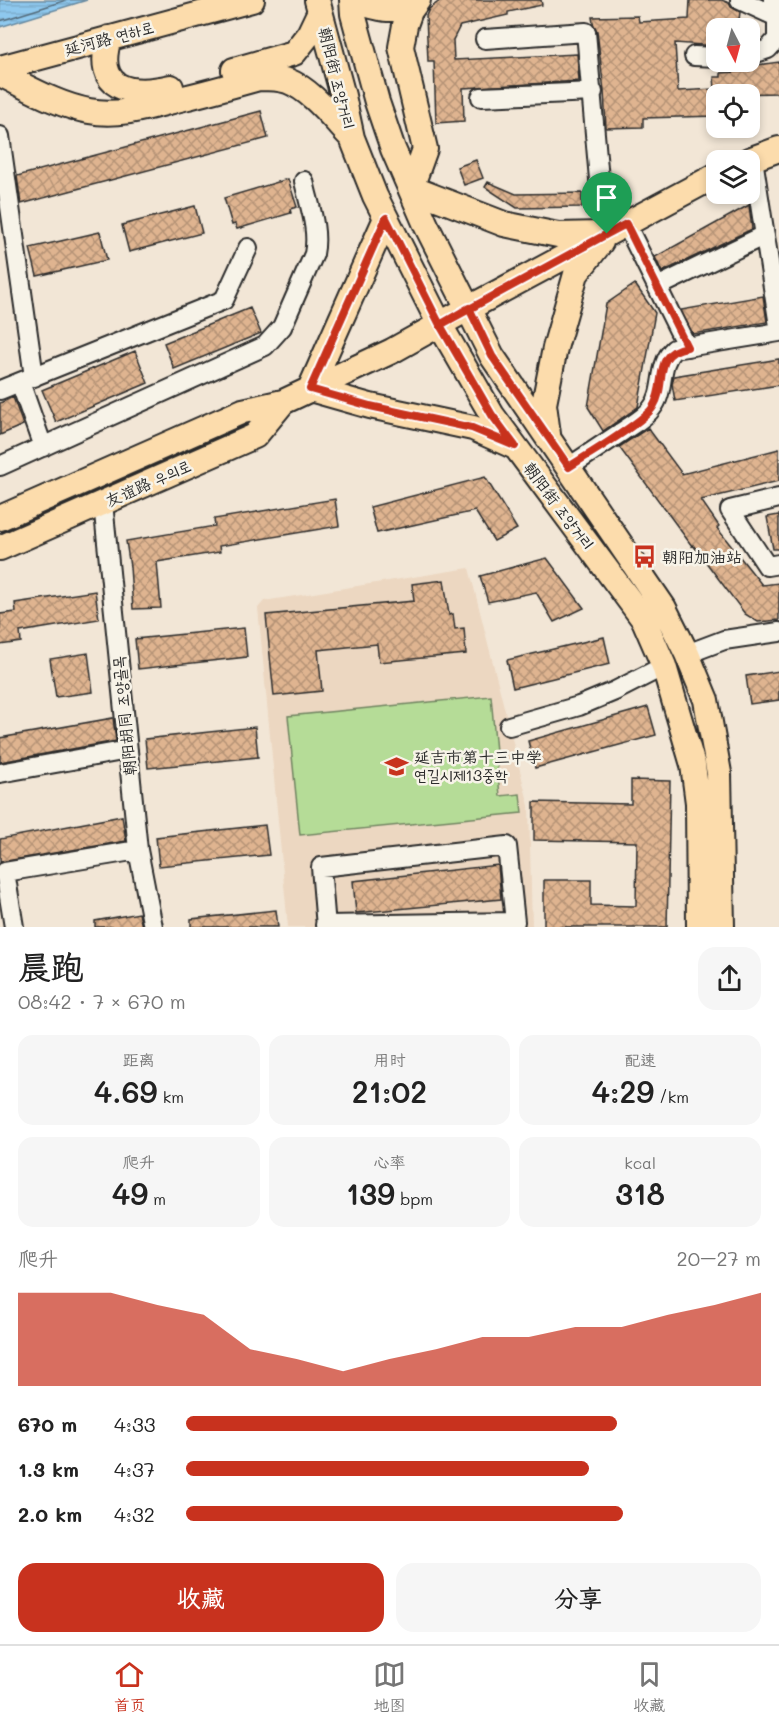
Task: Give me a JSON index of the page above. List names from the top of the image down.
{
  "streets": {
    "main road": ["延河路 연하로", "朝阳街 조양거리", "友谊路 우의로"],
    "street": ["朝阳胡同 조양골목"]
  },
  "crossings": [
    ["朝阳街 조양거리", "友谊路 우의로"],
    ["友谊路 우의로", "朝阳胡同 조양골목"]
  ],
  "places": {
    "bus stop": ["朝阳加油站"],
    "school or university": ["延吉市第十三中学 연길시제13중학"]
  },
  "north": "bottom",
  "page": {
    "heading": ["晨跑", "08:42 · 7 × 670 m"],
    "stats": [
      ["距离", "4.69 km"],
      ["用时", "21:02"],
      ["配速", "4:29 /km"],
      ["爬升", "49 m"],
      ["心率", "139 bpm"],
      ["kcal", "318"]
    ],
    "chart": ["爬升", "20–27 m"],
    "list": [
      {
        "name": "670 m",
        "note": "4:33"
      },
      {
        "name": "1.3 km",
        "note": "4:37"
      },
      {
        "name": "2.0 km",
        "note": "4:32"
      }
    ],
    "buttons": ["收藏", "分享"],
    "tabs": ["首页", "地图", "收藏"]
  }
}
